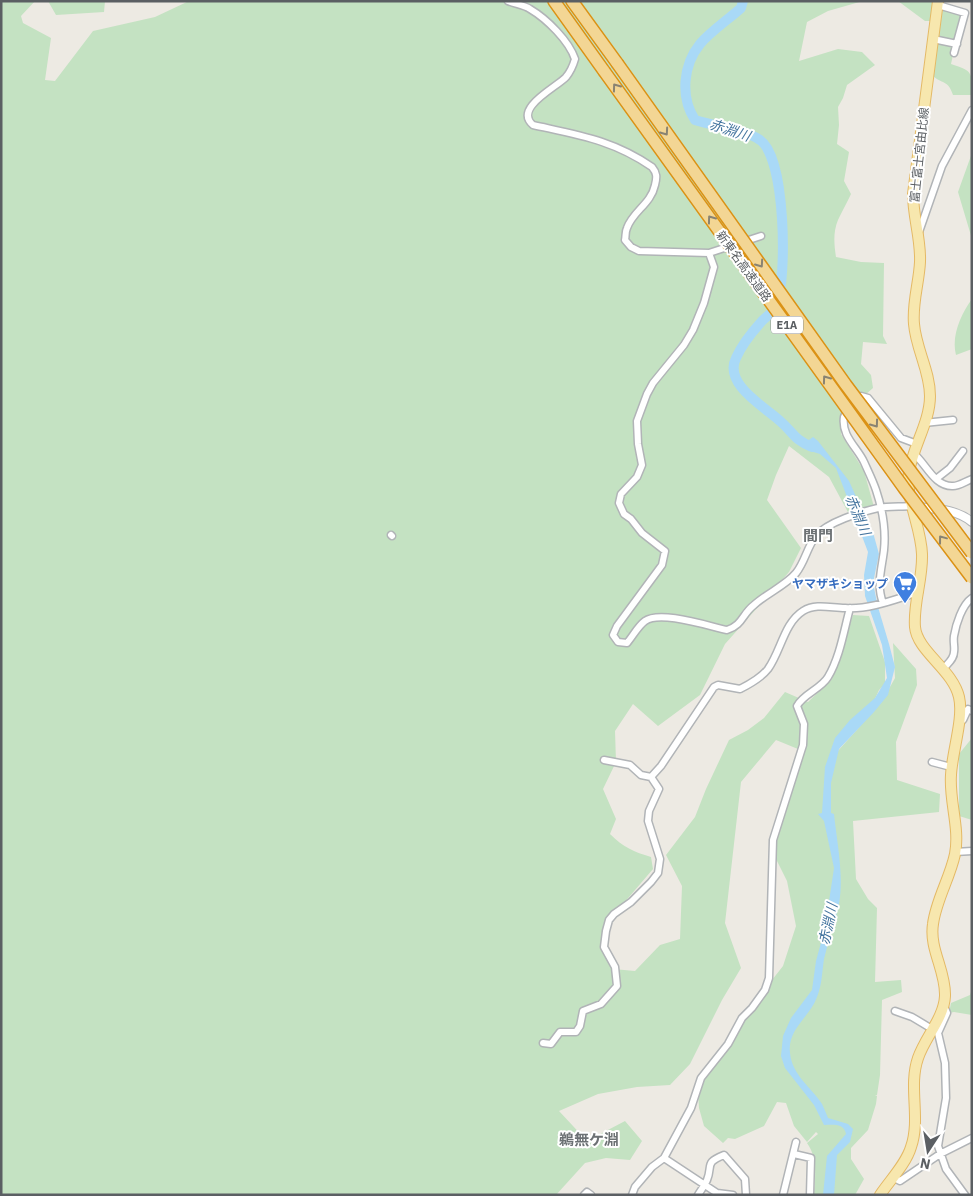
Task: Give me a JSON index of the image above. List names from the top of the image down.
{
  "streets": {
    "highway": ["新東名高速道路", "E1A"],
    "main road": ["富士富士宮由比線"]
  },
  "districts": ["間門", "鵜無ケ淵"],
  "water": ["赤淵川"],
  "places": {
    "supermarket": ["ヤマザキショップ"]
  },
  "north": "bottom"
}
